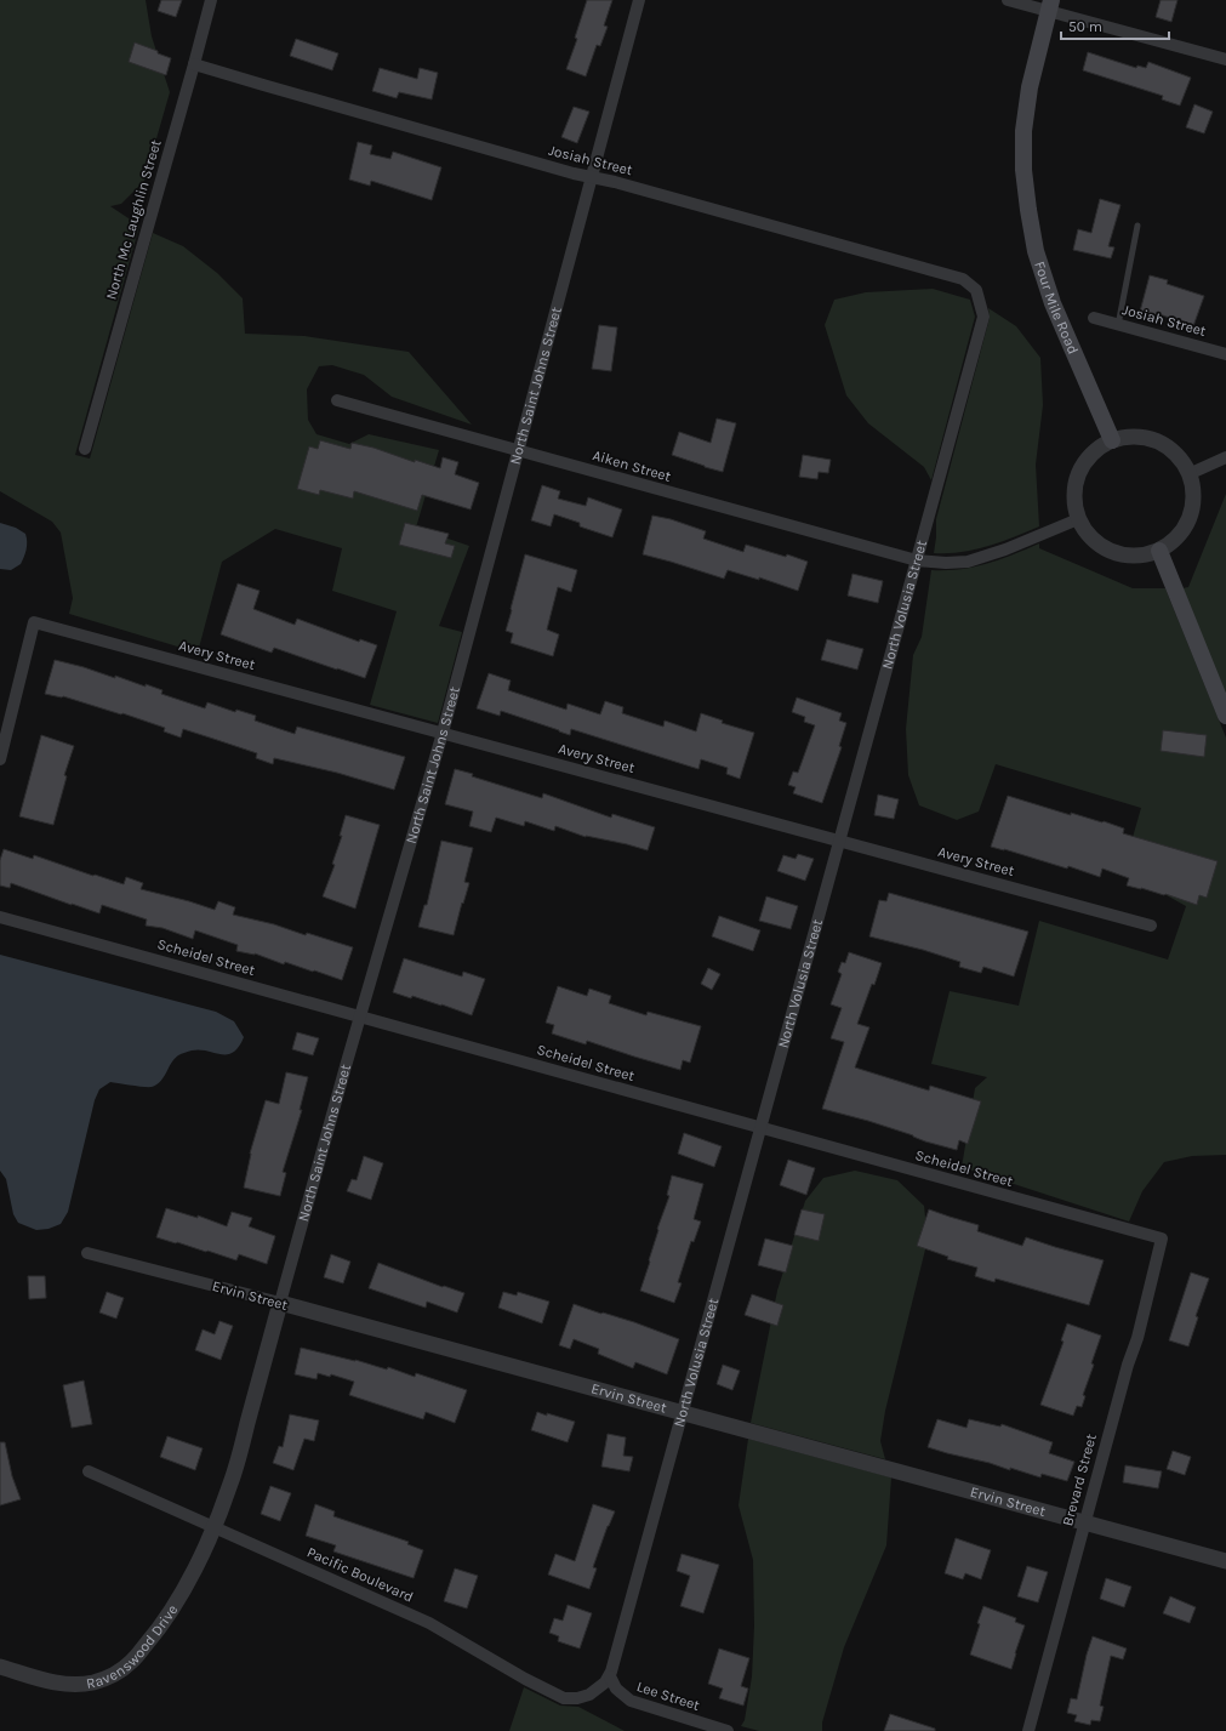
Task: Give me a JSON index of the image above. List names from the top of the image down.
{
  "streets": {
    "main road": ["Four Mile Road"],
    "street": [
      "Josiah Street",
      "North Mc Laughlin Street",
      "North Saint Johns Street",
      "Aiken Street",
      "North Volusia Street",
      "Avery Street",
      "Scheidel Street",
      "Ervin Street",
      "Brevard Street",
      "Pacific Boulevard",
      "Ravenswood Drive",
      "Lee Street"
    ]
  },
  "crossings": [
    ["Josiah Street", "North Mc Laughlin Street"],
    ["Josiah Street", "North Saint Johns Street"],
    ["Josiah Street", "North Volusia Street"],
    ["Four Mile Road", "Aiken Street"],
    ["North Saint Johns Street", "Aiken Street"],
    ["North Saint Johns Street", "Avery Street"],
    ["North Saint Johns Street", "Scheidel Street"],
    ["North Saint Johns Street", "Ervin Street"],
    ["North Saint Johns Street", "Pacific Boulevard"],
    ["North Saint Johns Street", "Ravenswood Drive"],
    ["Aiken Street", "North Volusia Street"],
    ["North Volusia Street", "Avery Street"],
    ["North Volusia Street", "Scheidel Street"],
    ["North Volusia Street", "Ervin Street"],
    ["North Volusia Street", "Pacific Boulevard"],
    ["North Volusia Street", "Lee Street"],
    ["Scheidel Street", "Brevard Street"],
    ["Ervin Street", "Brevard Street"],
    ["Pacific Boulevard", "Ravenswood Drive"],
    ["Pacific Boulevard", "Lee Street"]
  ],
  "scale_bar": "50 m"
}
